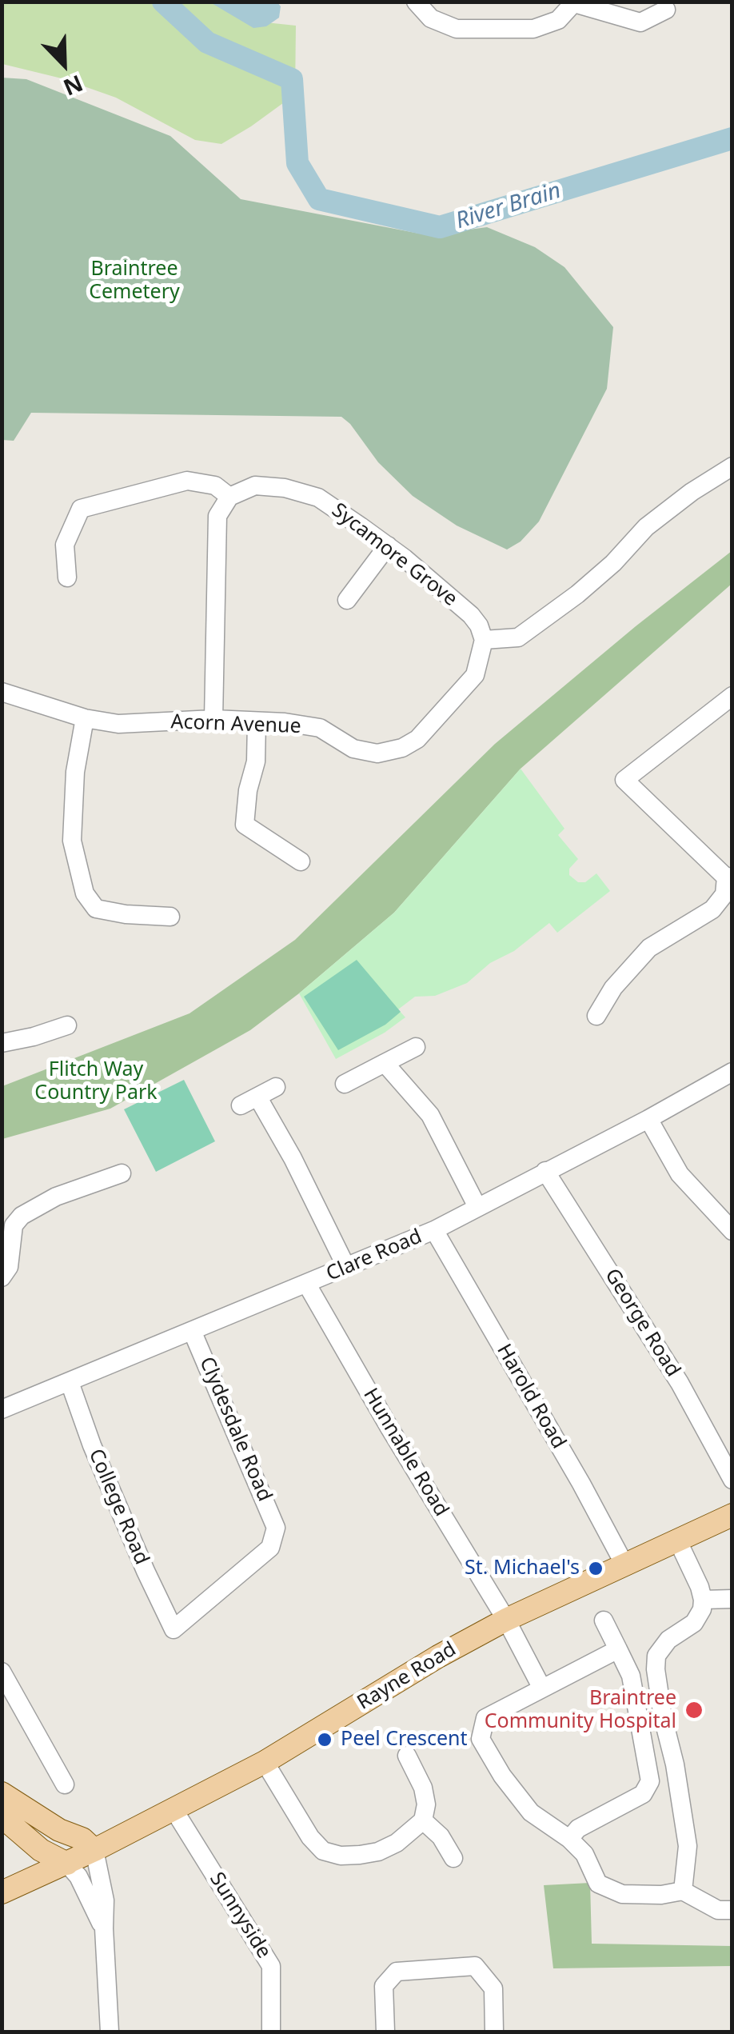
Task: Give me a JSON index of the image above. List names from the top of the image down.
{
  "streets": {
    "main road": ["Rayne Road"],
    "street": [
      "Sycamore Grove",
      "Acorn Avenue",
      "Clare Road",
      "George Road",
      "Harold Road",
      "Clydesdale Road",
      "Hunnable Road",
      "College Road",
      "Sunnyside"
    ]
  },
  "crossings": [
    ["Sycamore Grove", "Acorn Avenue"],
    ["Clare Road", "George Road"],
    ["Clare Road", "Harold Road"],
    ["Clare Road", "Clydesdale Road"],
    ["Clare Road", "Hunnable Road"],
    ["Clare Road", "College Road"],
    ["Harold Road", "Rayne Road"],
    ["Clydesdale Road", "College Road"],
    ["Hunnable Road", "Rayne Road"],
    ["Rayne Road", "Sunnyside"]
  ],
  "water": ["River Brain"],
  "parks": ["Braintree Cemetery", "Flitch Way Country Park"],
  "places": ["St. Michael's", "Braintree Community Hospital", "Peel Crescent"],
  "north": "bottom right"
}
